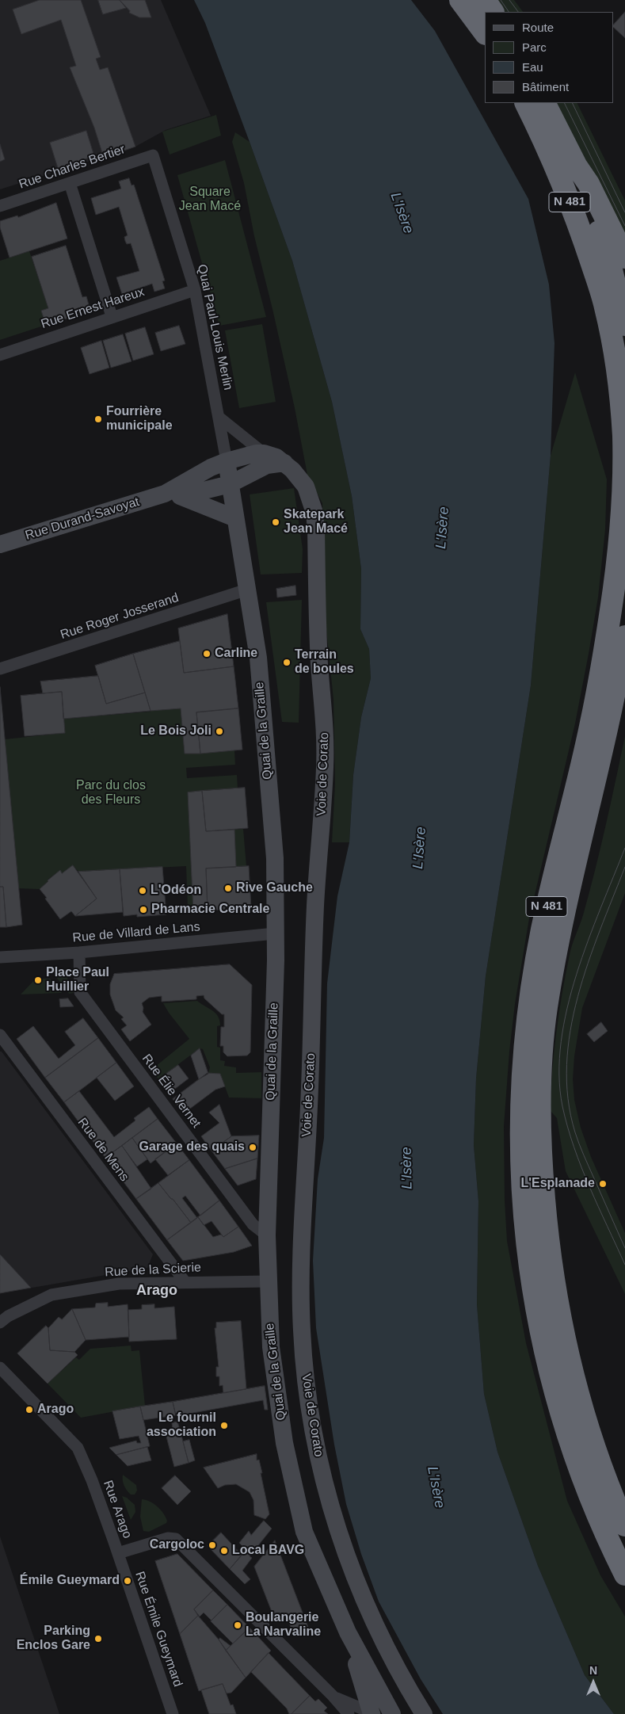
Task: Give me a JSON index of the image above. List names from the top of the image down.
{
  "streets": {
    "highway": ["N 481"],
    "main road": ["Rue Durand-Savoyat", "Quai de la Graille", "Voie de Corato"],
    "street": [
      "Rue Charles Bertier",
      "Rue Ernest Hareux",
      "Quai Paul-Louis Merlin",
      "Rue Roger Josserand",
      "Rue de Villard de Lans",
      "Rue Élie Vernet",
      "Rue de Mens",
      "Rue de la Scierie",
      "Rue Arago",
      "Rue Émile Gueymard"
    ]
  },
  "crossings": [
    ["Rue Charles Bertier", "Quai Paul-Louis Merlin"],
    ["Rue Ernest Hareux", "Quai Paul-Louis Merlin"],
    ["Quai Paul-Louis Merlin", "Rue Durand-Savoyat"],
    ["Quai Paul-Louis Merlin", "Quai de la Graille"],
    ["Quai Paul-Louis Merlin", "Voie de Corato"],
    ["Rue Durand-Savoyat", "Quai de la Graille"],
    ["Rue Roger Josserand", "Quai de la Graille"],
    ["Quai de la Graille", "Rue de Villard de Lans"],
    ["Quai de la Graille", "Rue Élie Vernet"],
    ["Quai de la Graille", "Rue de la Scierie"],
    ["Rue de Villard de Lans", "Rue Élie Vernet"],
    ["Rue de Mens", "Rue de la Scierie"],
    ["Rue Arago", "Rue Émile Gueymard"]
  ],
  "districts": ["Arago"],
  "water": ["L'Isère"],
  "parks": ["Square Jean Macé", "Parc du clos des Fleurs"],
  "places": [
    "Fourrière municipale",
    "Skatepark Jean Macé",
    "Carline",
    "Terrain de boules",
    "Le Bois Joli",
    "Rive Gauche",
    "L'Odéon",
    "Pharmacie Centrale",
    "Place Paul Huillier",
    "Garage des quais",
    "L'Esplanade",
    "Arago",
    "Le fournil association",
    "Cargoloc",
    "Local BAVG",
    "Émile Gueymard",
    "Boulangerie La Narvaline",
    "Parking Enclos Gare"
  ],
  "legend": [
    "Route",
    "Parc",
    "Eau",
    "Bâtiment"
  ],
  "north": "top"
}
